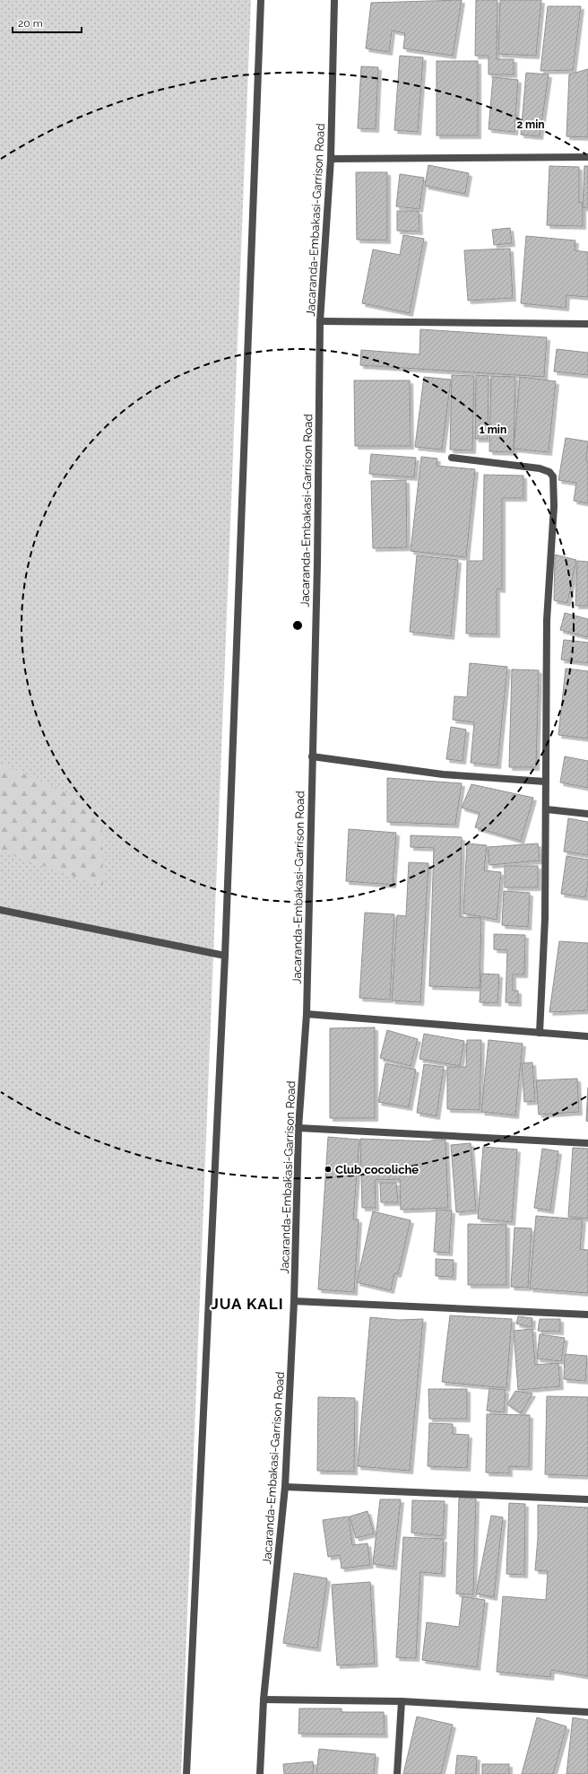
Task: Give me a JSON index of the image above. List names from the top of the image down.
{
  "streets": {
    "street": ["Jacaranda-Embakasi-Garrison Road"]
  },
  "districts": ["JUA KALI"],
  "places": ["Club cocoliche"],
  "scale_bar": "20 m",
  "rings": ["2 min", "1 min"]
}
